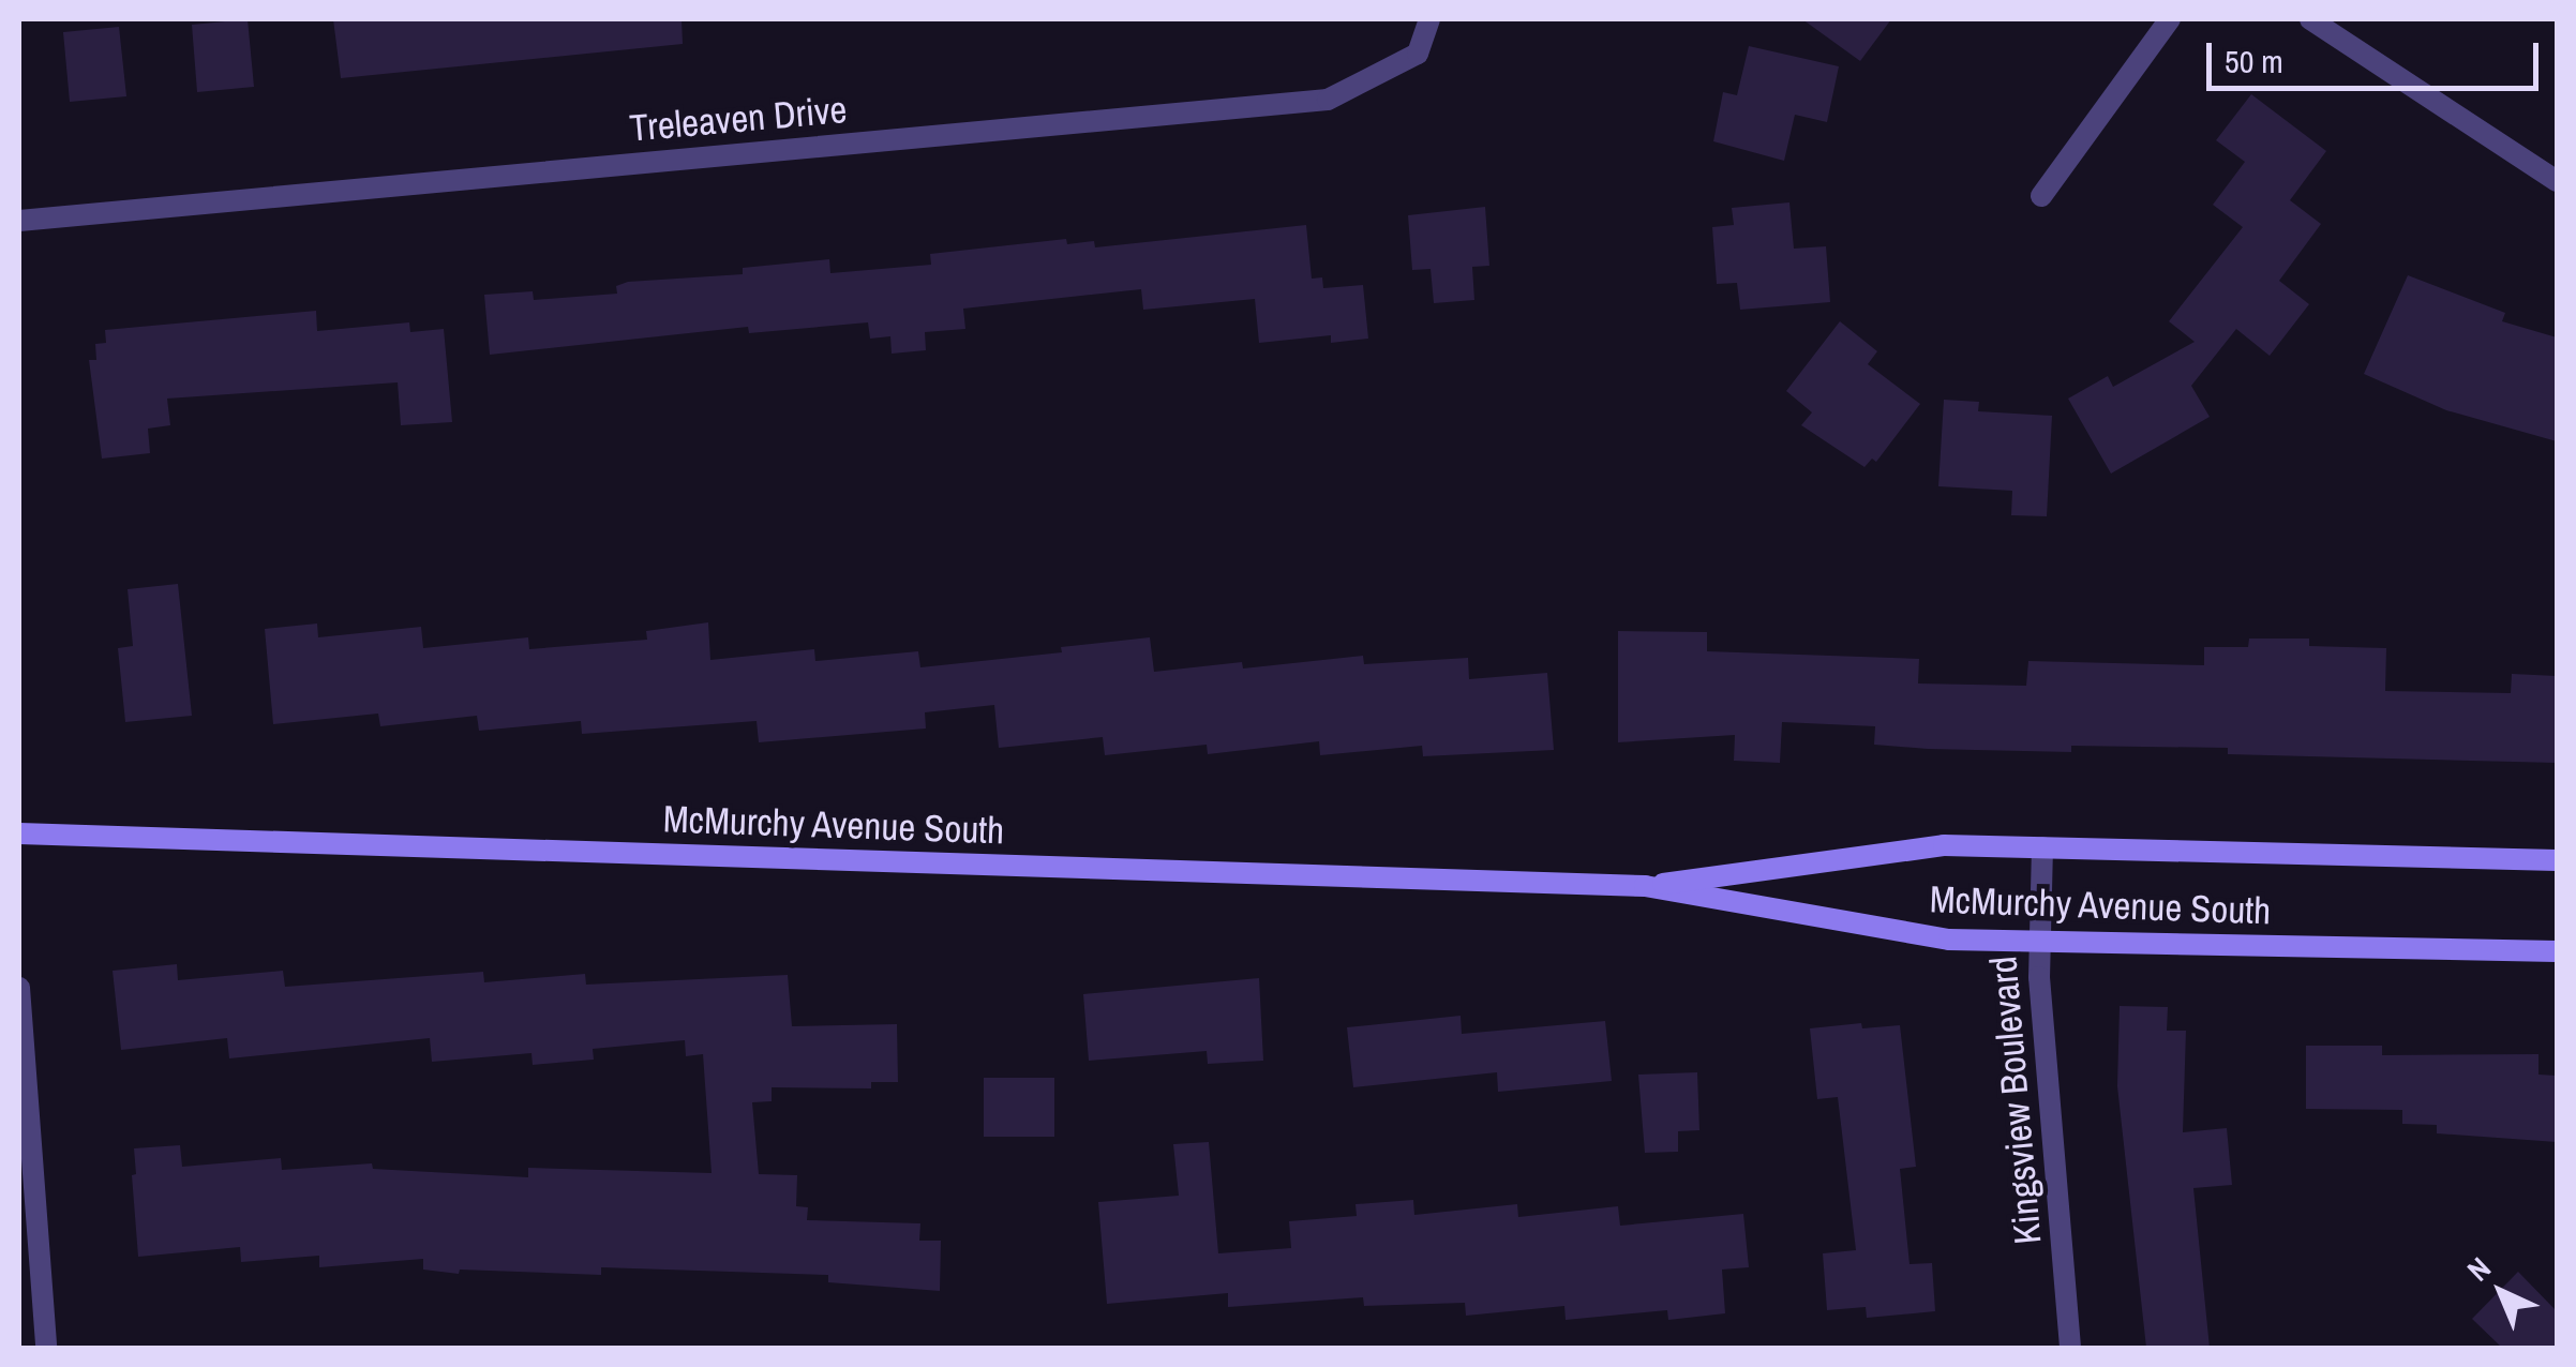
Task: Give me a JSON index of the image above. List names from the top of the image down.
{
  "streets": {
    "street": ["Treleaven Drive", "McMurchy Avenue South", "Kingsview Boulevard"]
  },
  "crossings": [
    ["McMurchy Avenue South", "Kingsview Boulevard"]
  ],
  "scale_bar": "50 m",
  "north": "top left"
}
